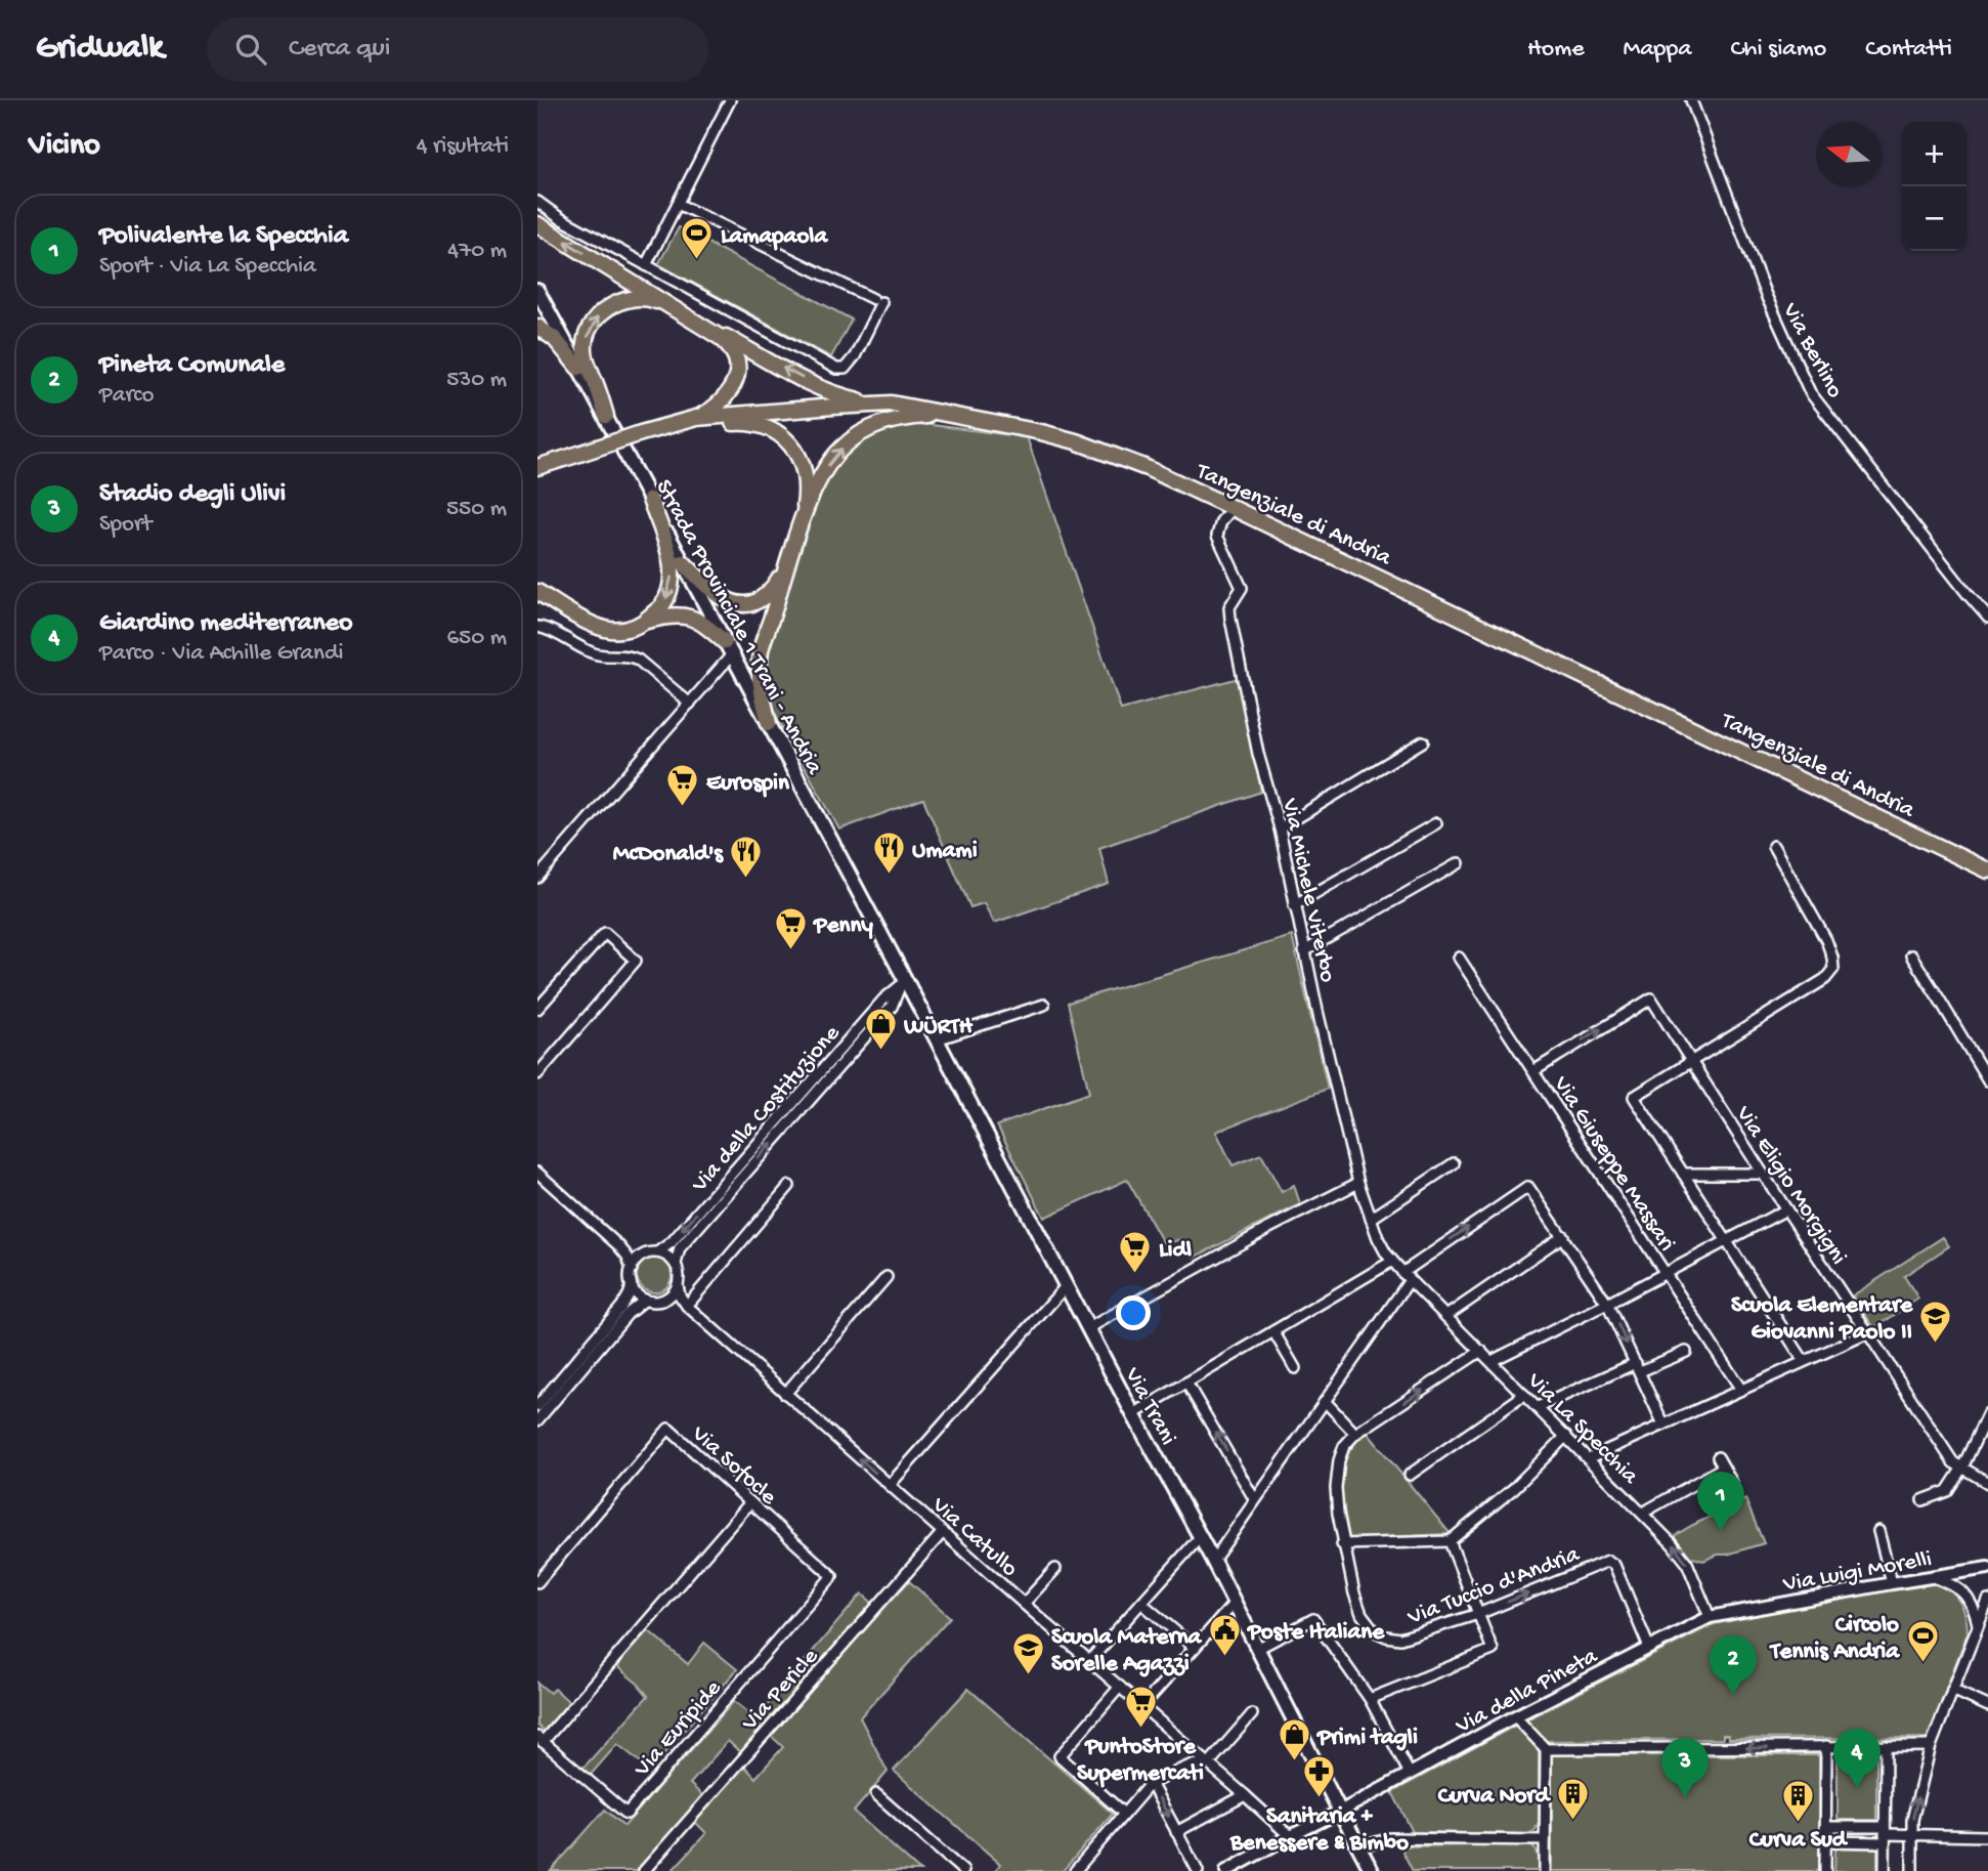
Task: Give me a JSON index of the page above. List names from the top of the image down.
{
  "streets": {
    "main road": ["Tangenziale di Andria", "Strada Provinciale 1 Trani - Andria", "Via Trani"],
    "street": [
      "Via Berlino",
      "Via Michele Viterbo",
      "Via della Costituzione",
      "Via Giuseppe Massari",
      "Via Eligio Morgigni",
      "Via La Specchia",
      "Via Sofocle",
      "Via Catullo",
      "Via Luigi Morelli",
      "Via Tuccio d'Andria",
      "Via Pericle",
      "Via della Pineta",
      "Via Euripide"
    ]
  },
  "crossings": [
    ["Tangenziale di Andria", "Via Michele Viterbo"],
    ["Strada Provinciale 1 Trani - Andria", "Via della Costituzione"],
    ["Strada Provinciale 1 Trani - Andria", "Via Trani"],
    ["Via Michele Viterbo", "Via La Specchia"],
    ["Via della Costituzione", "Via Trani"],
    ["Via della Costituzione", "Via Catullo"],
    ["Via Giuseppe Massari", "Via Eligio Morgigni"],
    ["Via Trani", "Via della Pineta"],
    ["Via La Specchia", "Via della Pineta"],
    ["Via Sofocle", "Via Euripide"],
    ["Via Catullo", "Via Pericle"],
    ["Via Catullo", "Via della Pineta"],
    ["Via Luigi Morelli", "Via della Pineta"],
    ["Via Tuccio d'Andria", "Via della Pineta"]
  ],
  "places": {
    "sports": ["Lamapaola", "Circolo Tennis Andria"],
    "supermarket": [
      "Eurospin",
      "Penny",
      "Lidl",
      "PuntoStore Supermercati"
    ],
    "restaurant": ["Umami", "McDonald's"],
    "shop": ["WÜRTH", "Primi tagli"],
    "school or university": ["Scuola Elementare Giovanni Paolo II", "Scuola Materna Sorelle Agazzi"],
    "public building": ["Poste Italiane"],
    "pharmacy": ["Sanitaria + Benessere & Bimbo"],
    "building": ["Curva Nord", "Curva Sud"]
  },
  "north": "left",
  "page": {
    "header": "Gridwalk",
    "search": "Cerca qui",
    "nav": [
      "Home",
      "Mappa",
      "Chi siamo",
      "Contatti"
    ],
    "heading": ["Vicino", "4 risultati"],
    "map_buttons": ["+", "−"],
    "list": [
      {
        "mark": "1",
        "name": "Polivalente la Specchia",
        "note": "Sport · Via La Specchia",
        "value": "470 m"
      },
      {
        "mark": "2",
        "name": "Pineta Comunale",
        "note": "Parco",
        "value": "530 m"
      },
      {
        "mark": "3",
        "name": "Stadio degli Ulivi",
        "note": "Sport",
        "value": "550 m"
      },
      {
        "mark": "4",
        "name": "Giardino mediterraneo",
        "note": "Parco · Via Achille Grandi",
        "value": "650 m"
      }
    ],
    "pins": [
      "1",
      "2",
      "4",
      "3"
    ]
  }
}
